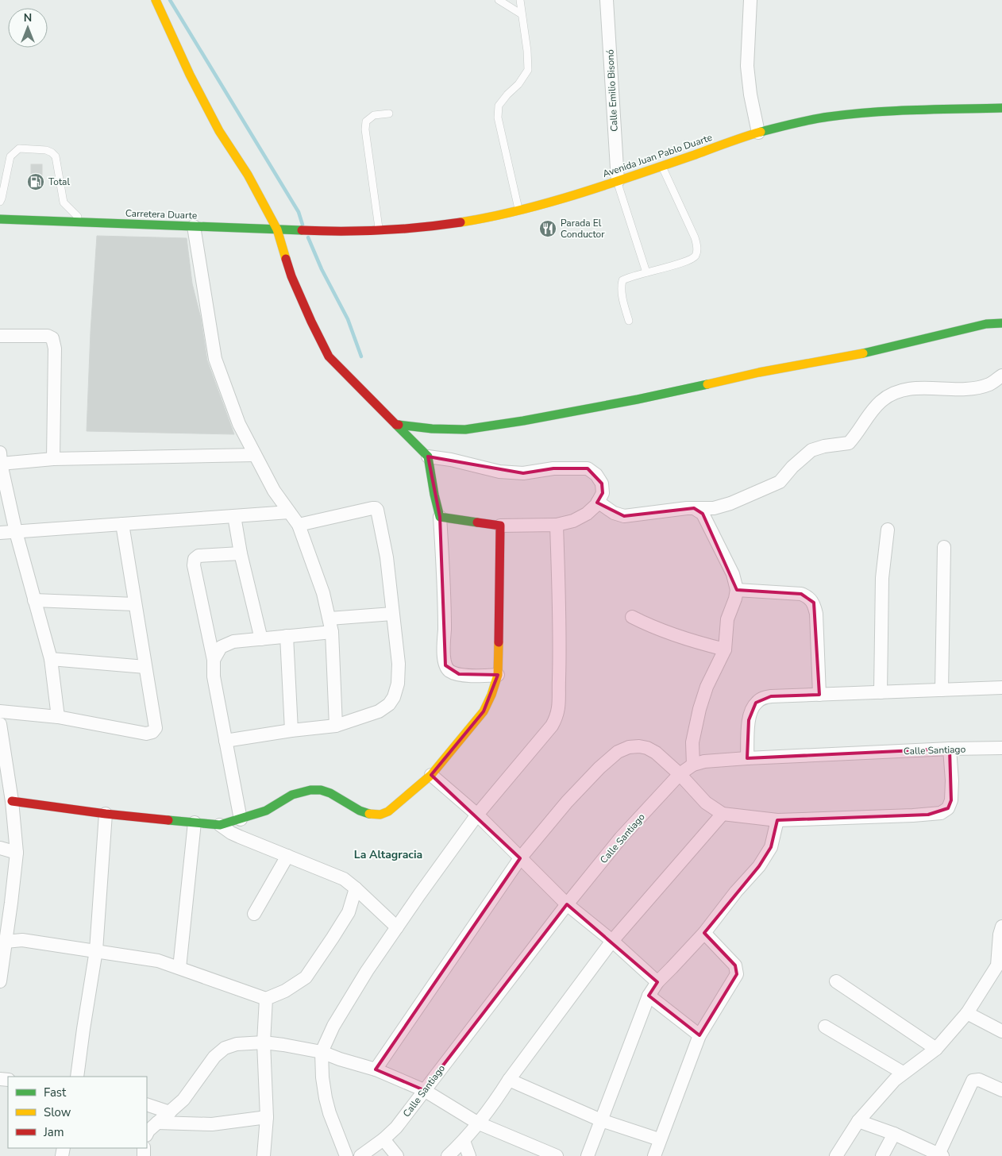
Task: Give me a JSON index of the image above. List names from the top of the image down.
{
  "streets": {
    "street": [
      "Calle Emilio Bisonó",
      "Avenida Juan Pablo Duarte",
      "Carretera Duarte",
      "Calle Santiago"
    ]
  },
  "crossings": [
    ["Calle Emilio Bisonó", "Avenida Juan Pablo Duarte"],
    ["Avenida Juan Pablo Duarte", "Carretera Duarte"]
  ],
  "districts": ["La Altagracia"],
  "places": {
    "fuel station": ["Total"],
    "restaurant": ["Parada El Conductor"]
  },
  "legend": ["Fast", "Slow", "Jam"],
  "north": "top"
}
